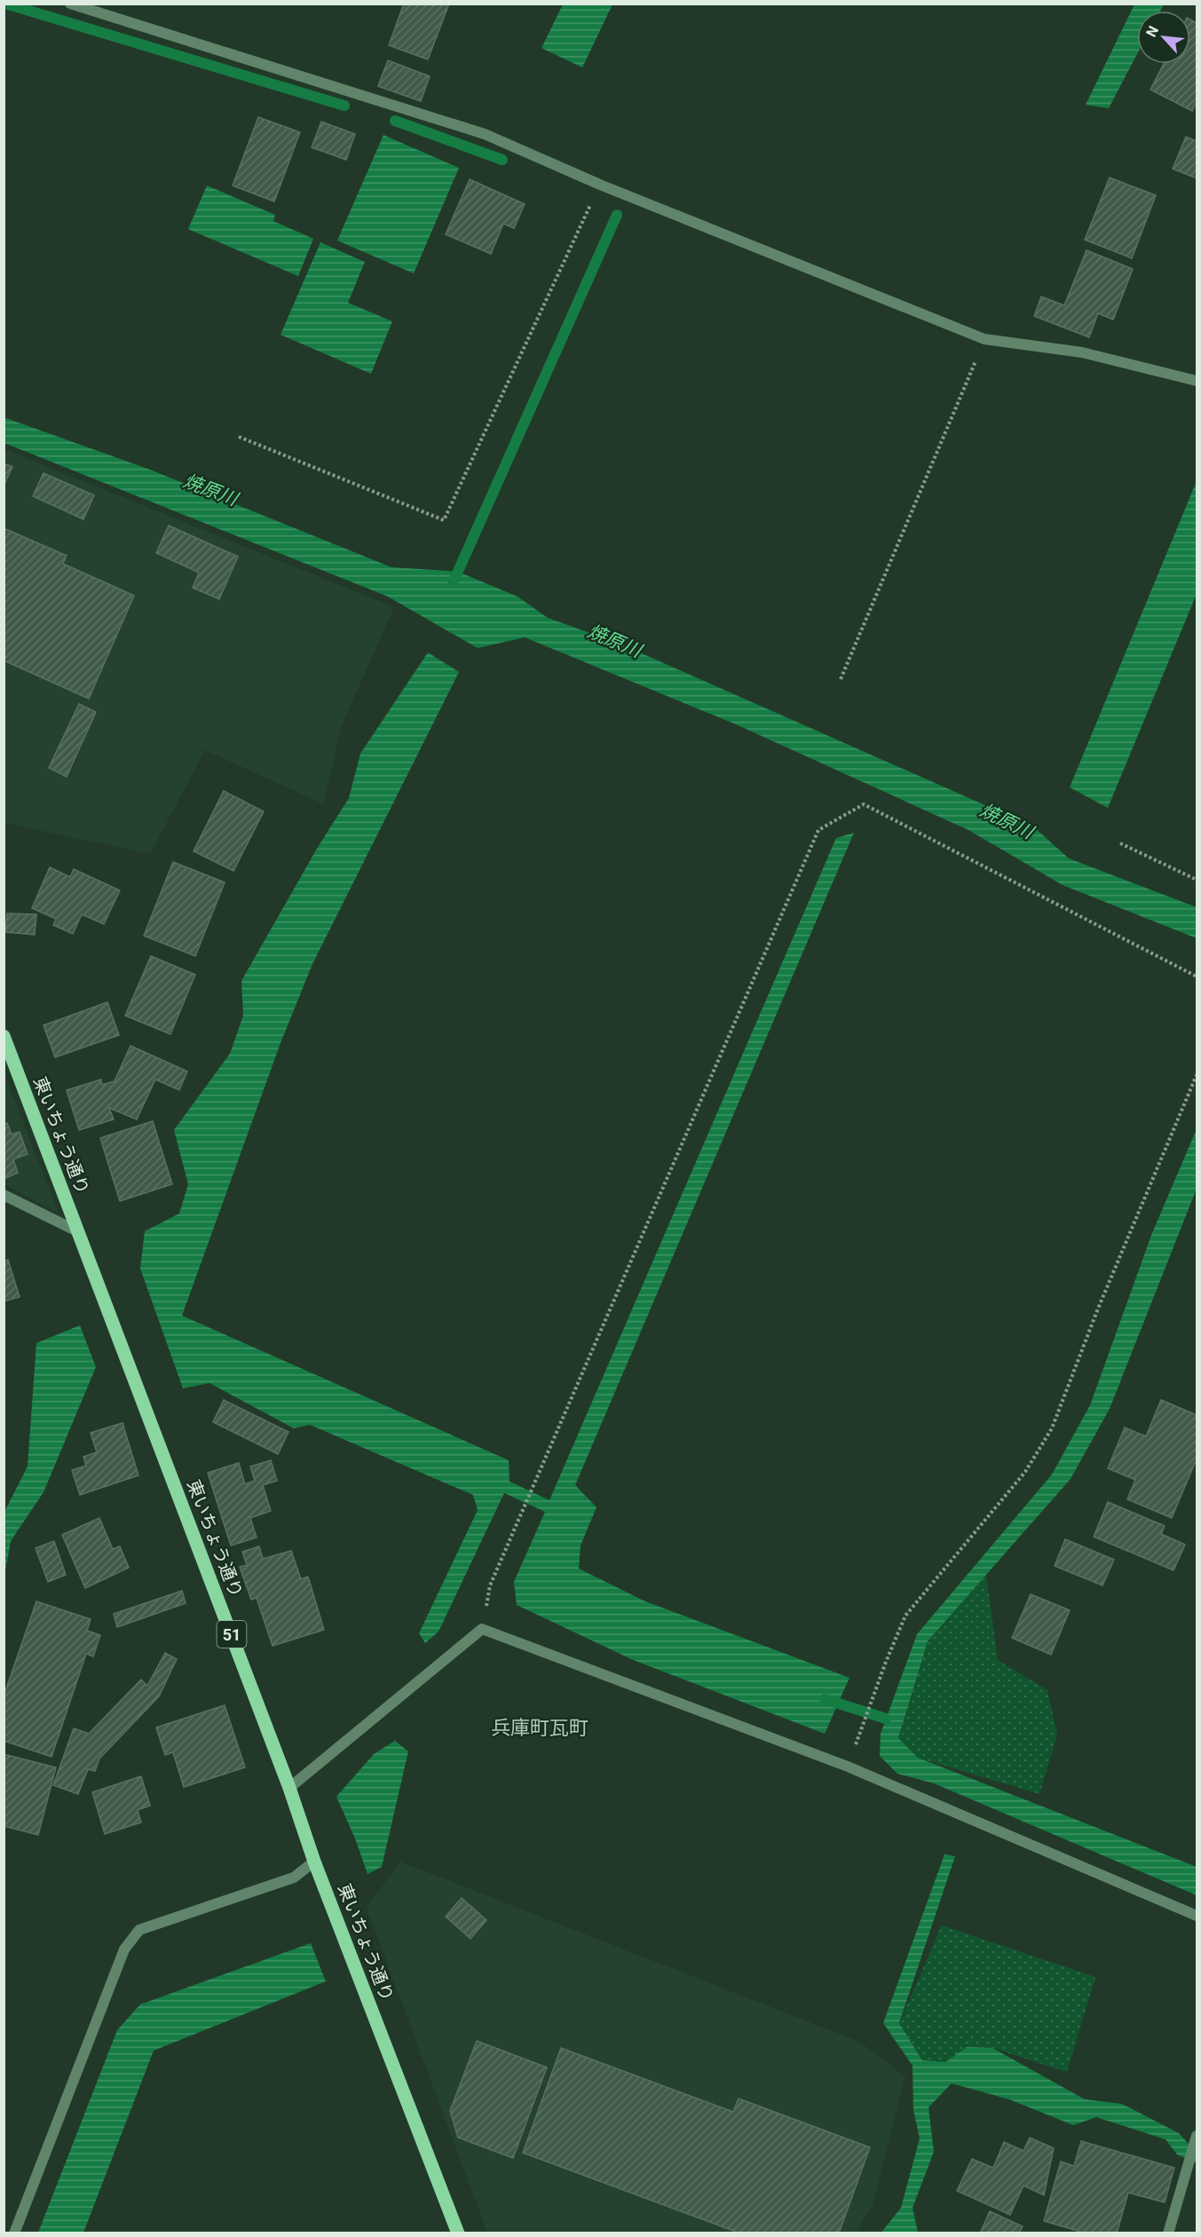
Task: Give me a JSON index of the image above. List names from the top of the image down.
{
  "streets": {
    "main road": ["東いちょう通り", "51"]
  },
  "districts": ["兵庫町瓦町"],
  "water": ["焼原川"],
  "north": "top left"
}
